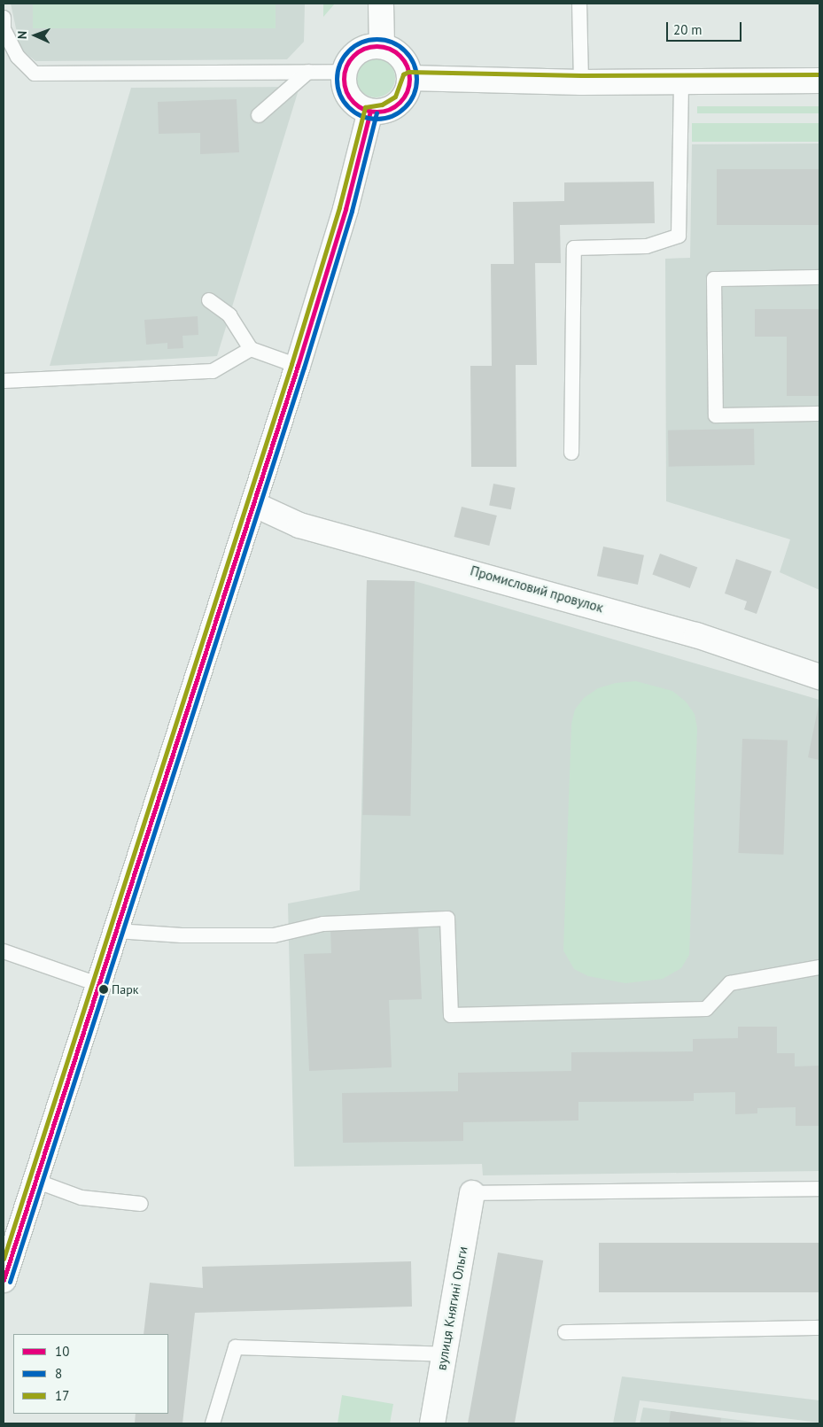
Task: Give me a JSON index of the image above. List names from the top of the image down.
{
  "streets": {
    "street": ["Промисловий провулок", "вулиця Княгині Ольги"]
  },
  "places": ["Парк"],
  "lines": ["transit line 8", "transit line 10", "transit line 17"],
  "legend": ["10", "8", "17"],
  "scale_bar": "20 m",
  "north": "left"
}
